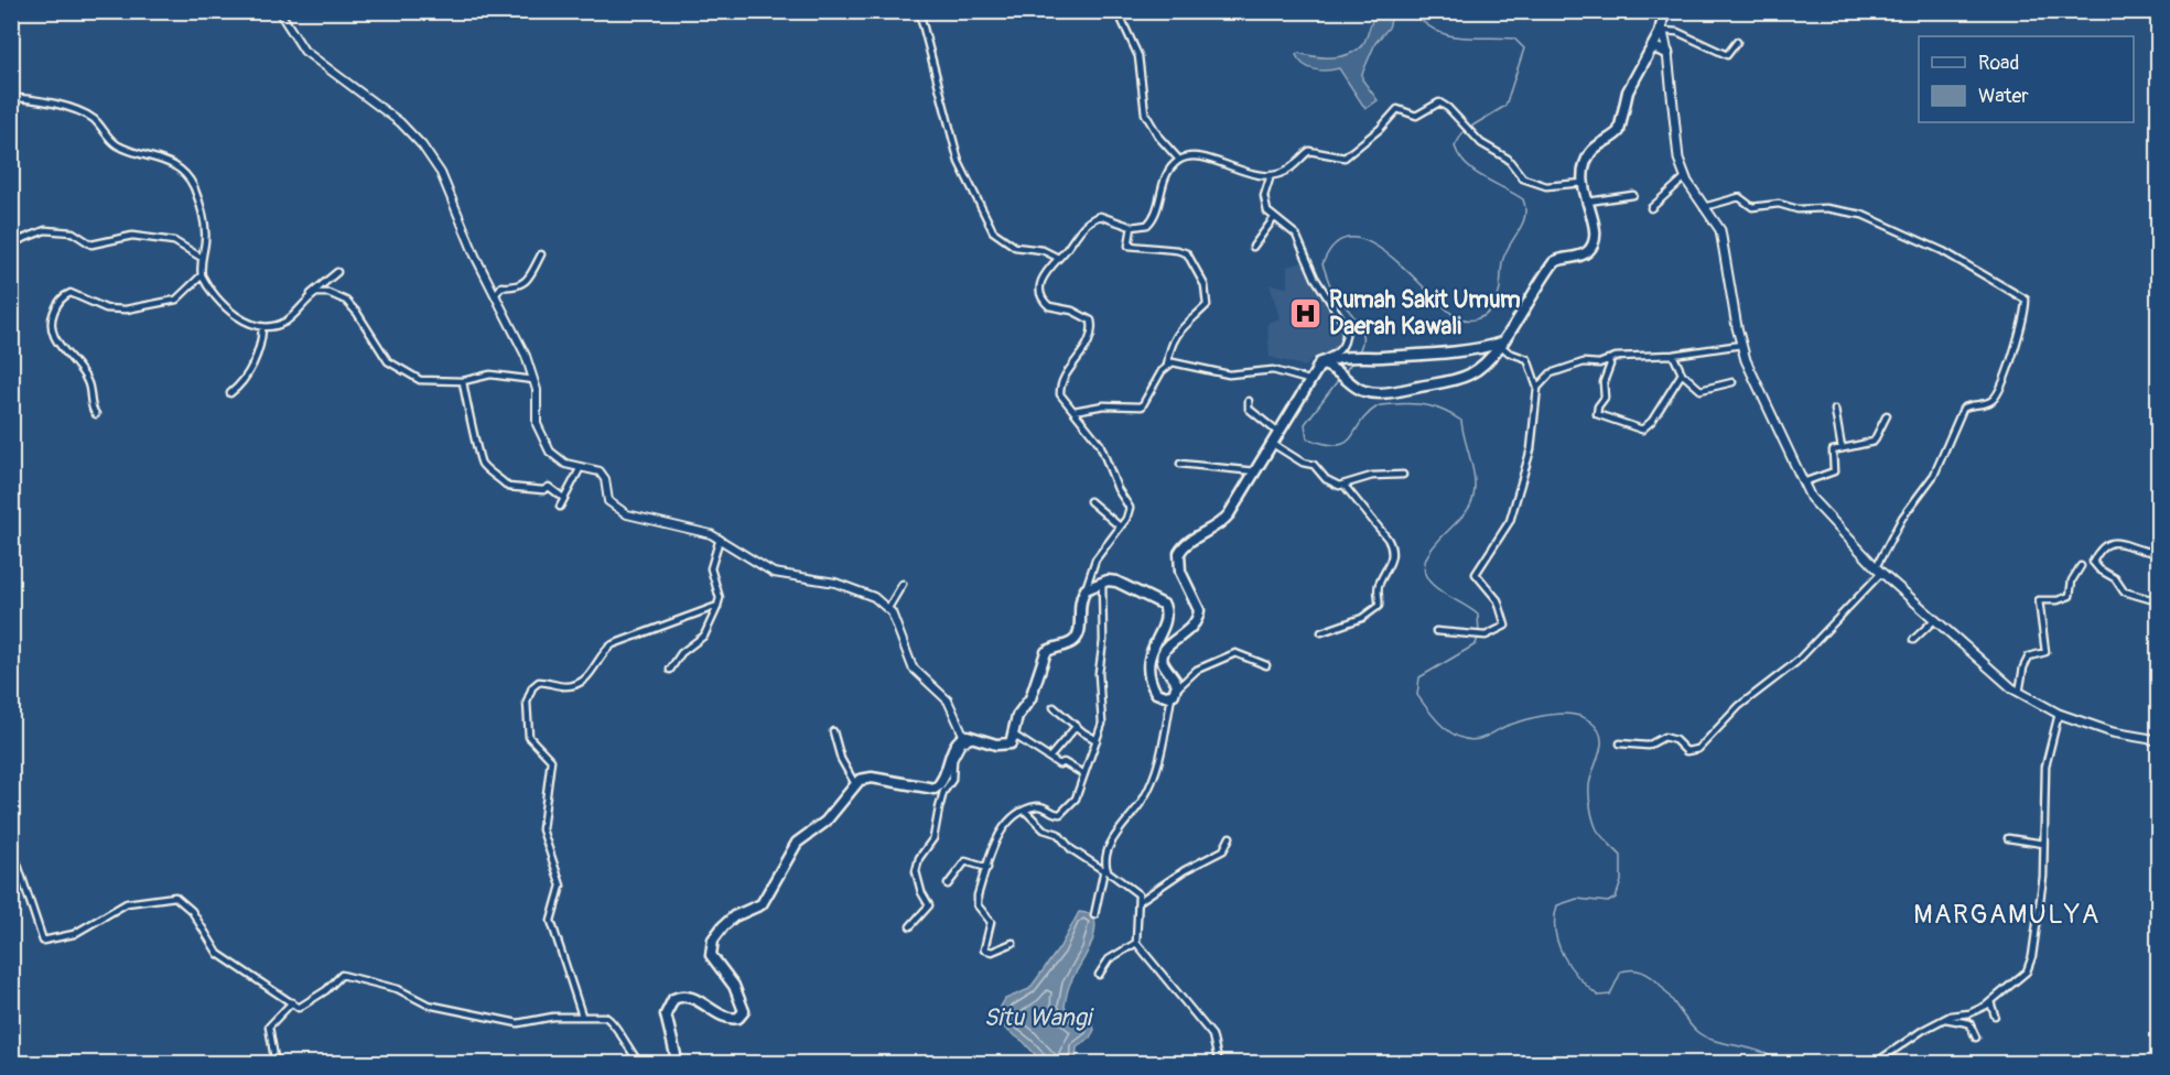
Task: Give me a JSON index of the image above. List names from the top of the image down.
{
  "districts": ["MARGAMULYA"],
  "water": ["Situ Wangi"],
  "places": {
    "hospital": ["Rumah Sakit Umum Daerah Kawali"]
  },
  "legend": ["Road", "Water"]
}
